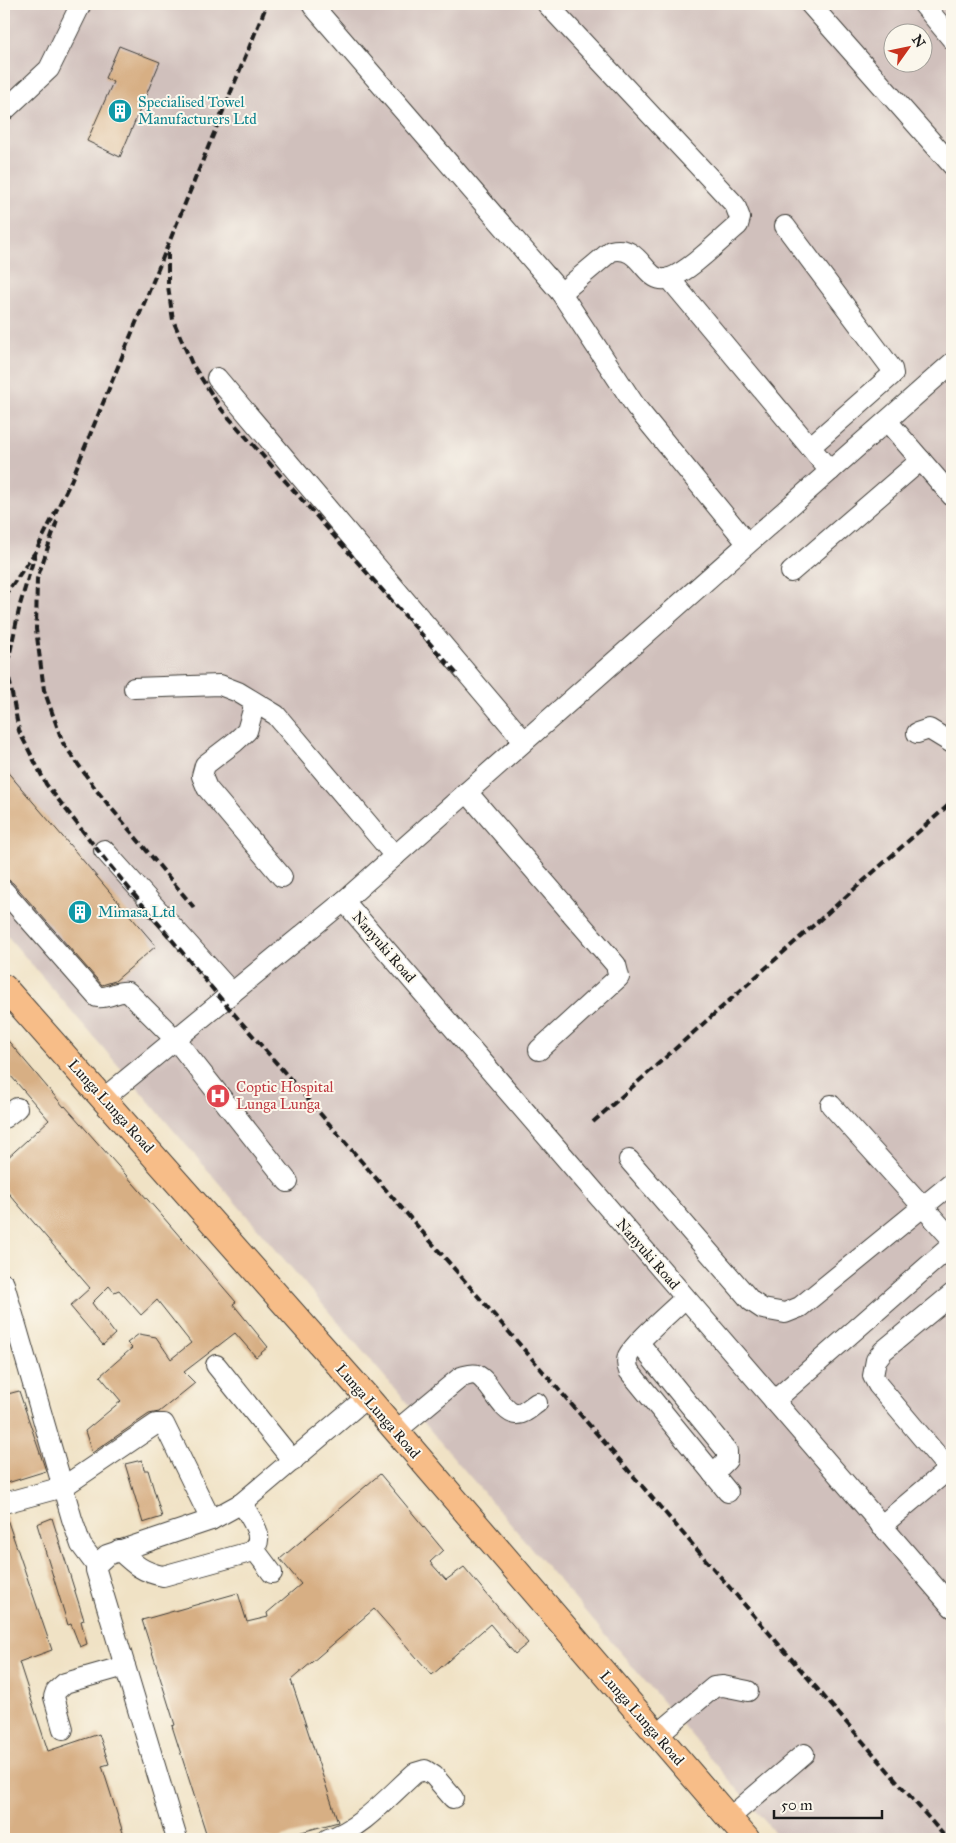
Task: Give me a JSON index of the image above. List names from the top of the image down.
{
  "streets": {
    "main road": ["Lunga Lunga Road"],
    "street": ["Nanyuki Road"]
  },
  "places": {
    "building": ["Specialised Towel Manufacturers Ltd", "Mimasa Ltd"],
    "hospital": ["Coptic Hospital Lunga Lunga"]
  },
  "scale_bar": "50 m",
  "north": "top right"
}
